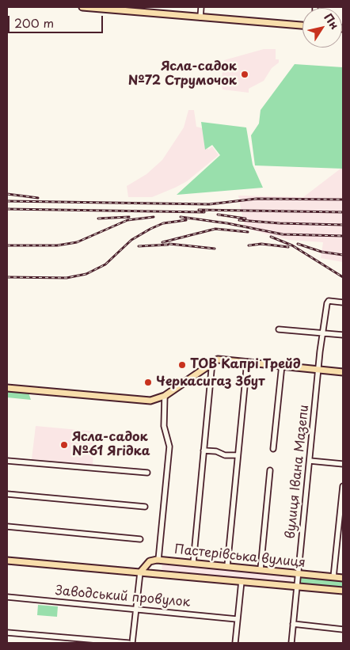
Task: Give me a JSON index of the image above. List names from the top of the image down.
{
  "streets": {
    "main road": ["Пастерівська вулиця"],
    "street": ["вулиця Івана Мазепи", "Заводський провулок"]
  },
  "crossings": [
    ["вулиця Івана Мазепи", "Пастерівська вулиця"]
  ],
  "places": [
    "Ясла-садок №72 Струмочок",
    "ТОВ Капрі Трейд",
    "Черкасигаз Збут",
    "Ясла-садок №61 Ягідка"
  ],
  "scale_bar": "200 m",
  "north": "top right"
}
